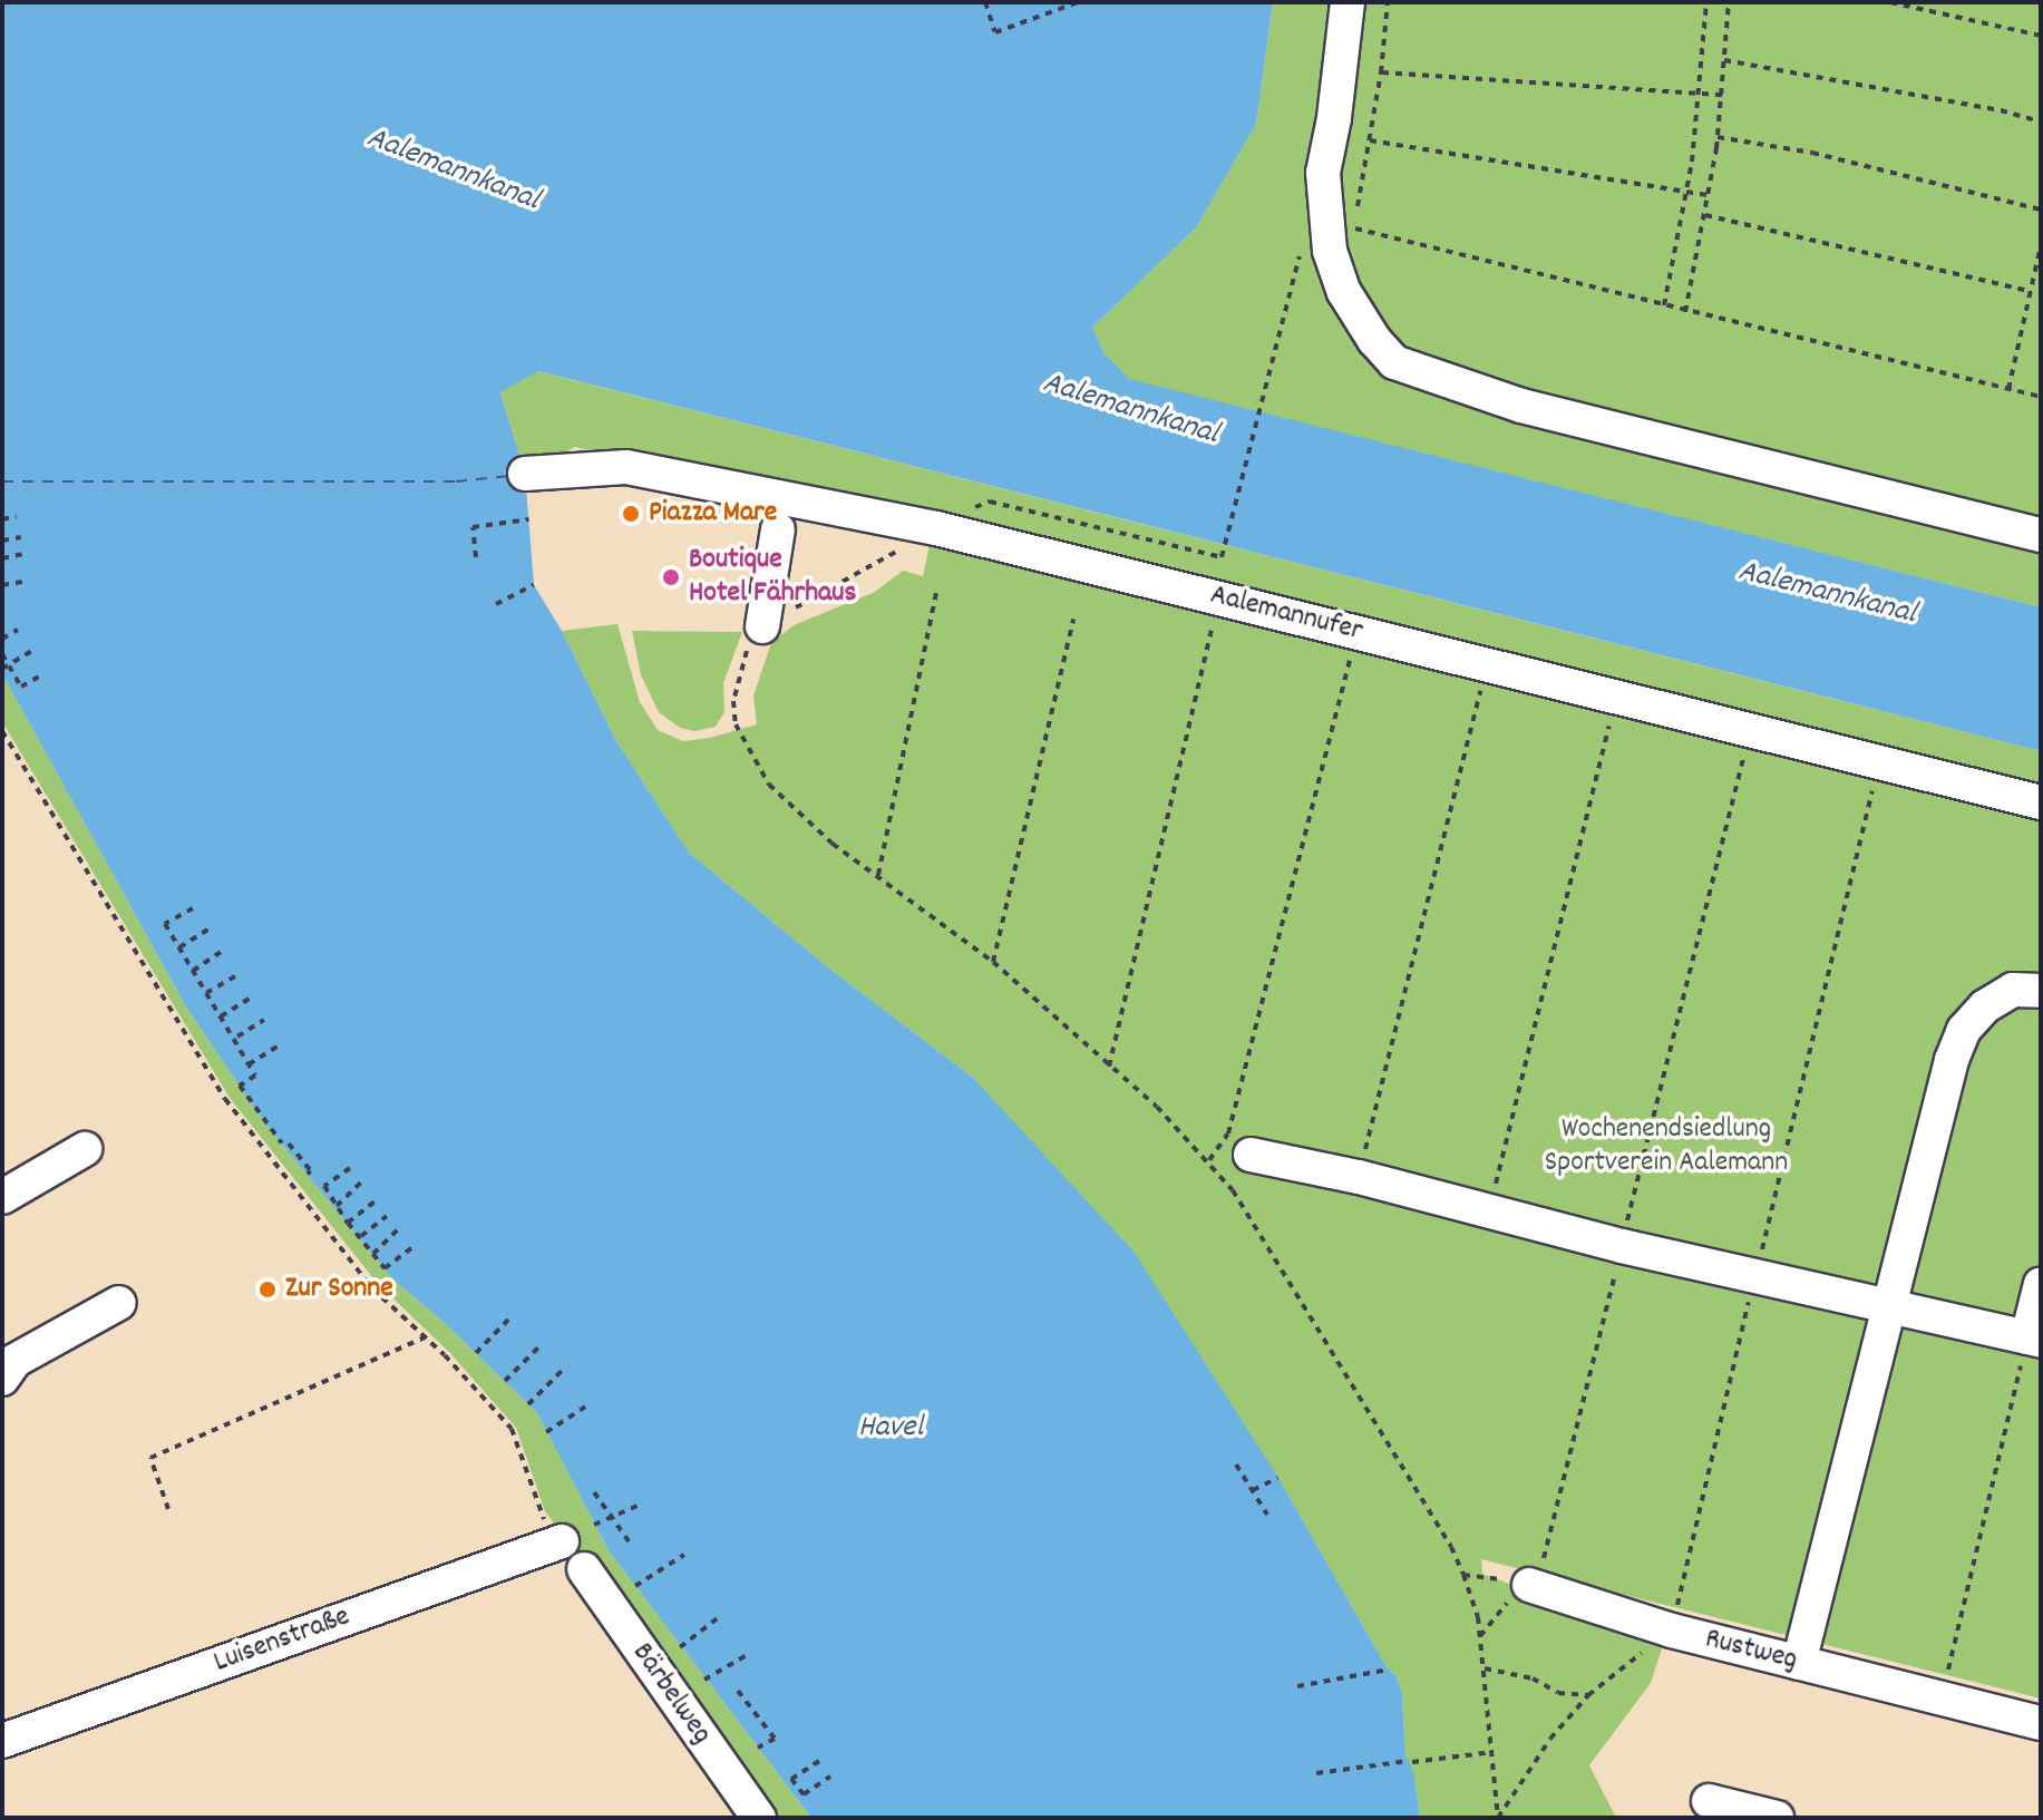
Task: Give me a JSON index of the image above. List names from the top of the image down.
{
  "streets": {
    "street": [
      "Aalemannufer",
      "Luisenstraße",
      "Rustweg",
      "Bärbelweg"
    ]
  },
  "water": ["Aalemannkanal", "Havel"],
  "parks": ["Wochenendsiedlung Sportverein Aalemann"],
  "places": ["Piazza Mare", "Boutique Hotel Fährhaus", "Zur Sonne"]
}
